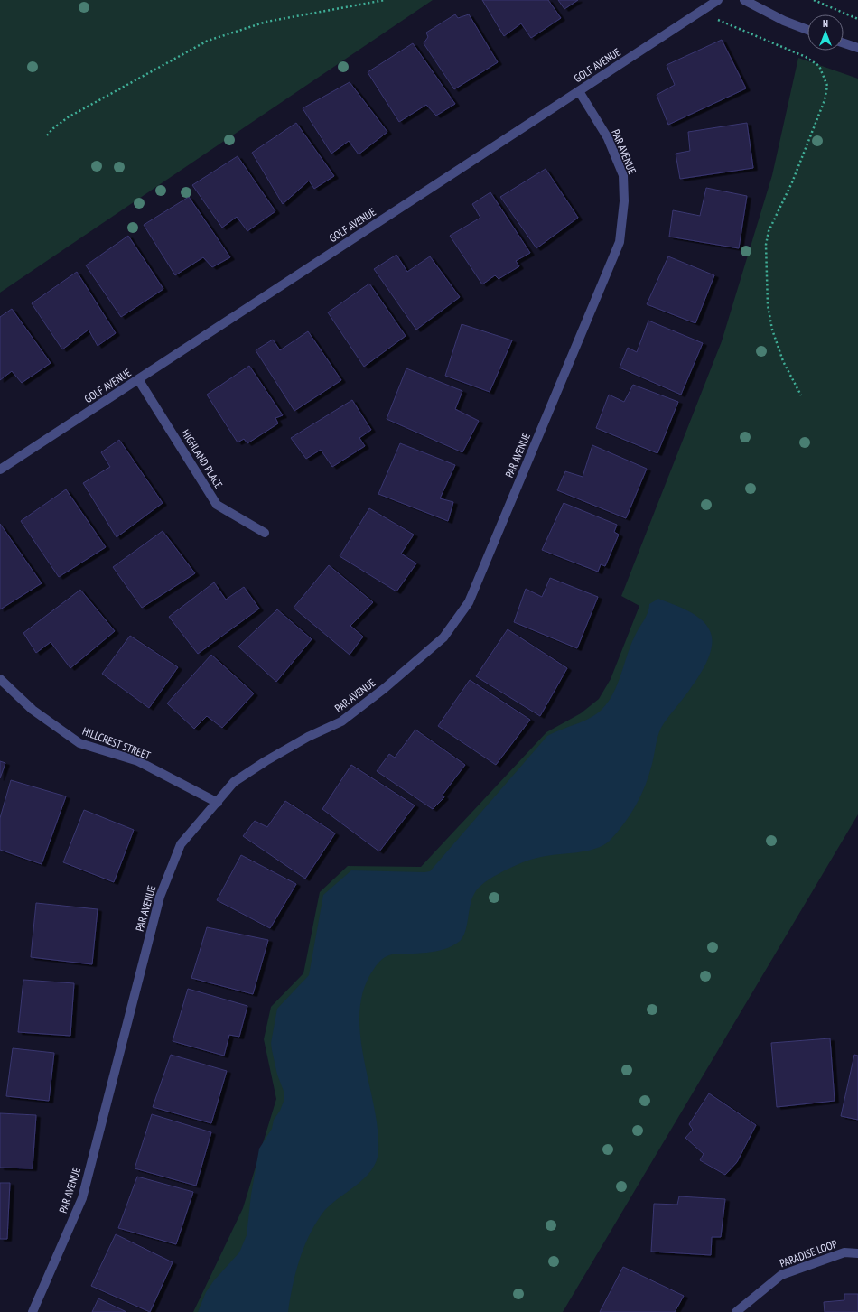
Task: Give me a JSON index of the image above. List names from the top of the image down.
{
  "streets": {
    "street": [
      "GOLF AVENUE",
      "PAR AVENUE",
      "HIGHLAND PLACE",
      "HILLCREST STREET",
      "PARADISE LOOP"
    ]
  },
  "crossings": [
    ["GOLF AVENUE", "PAR AVENUE"],
    ["GOLF AVENUE", "HIGHLAND PLACE"],
    ["PAR AVENUE", "HILLCREST STREET"]
  ],
  "north": "top"
}
